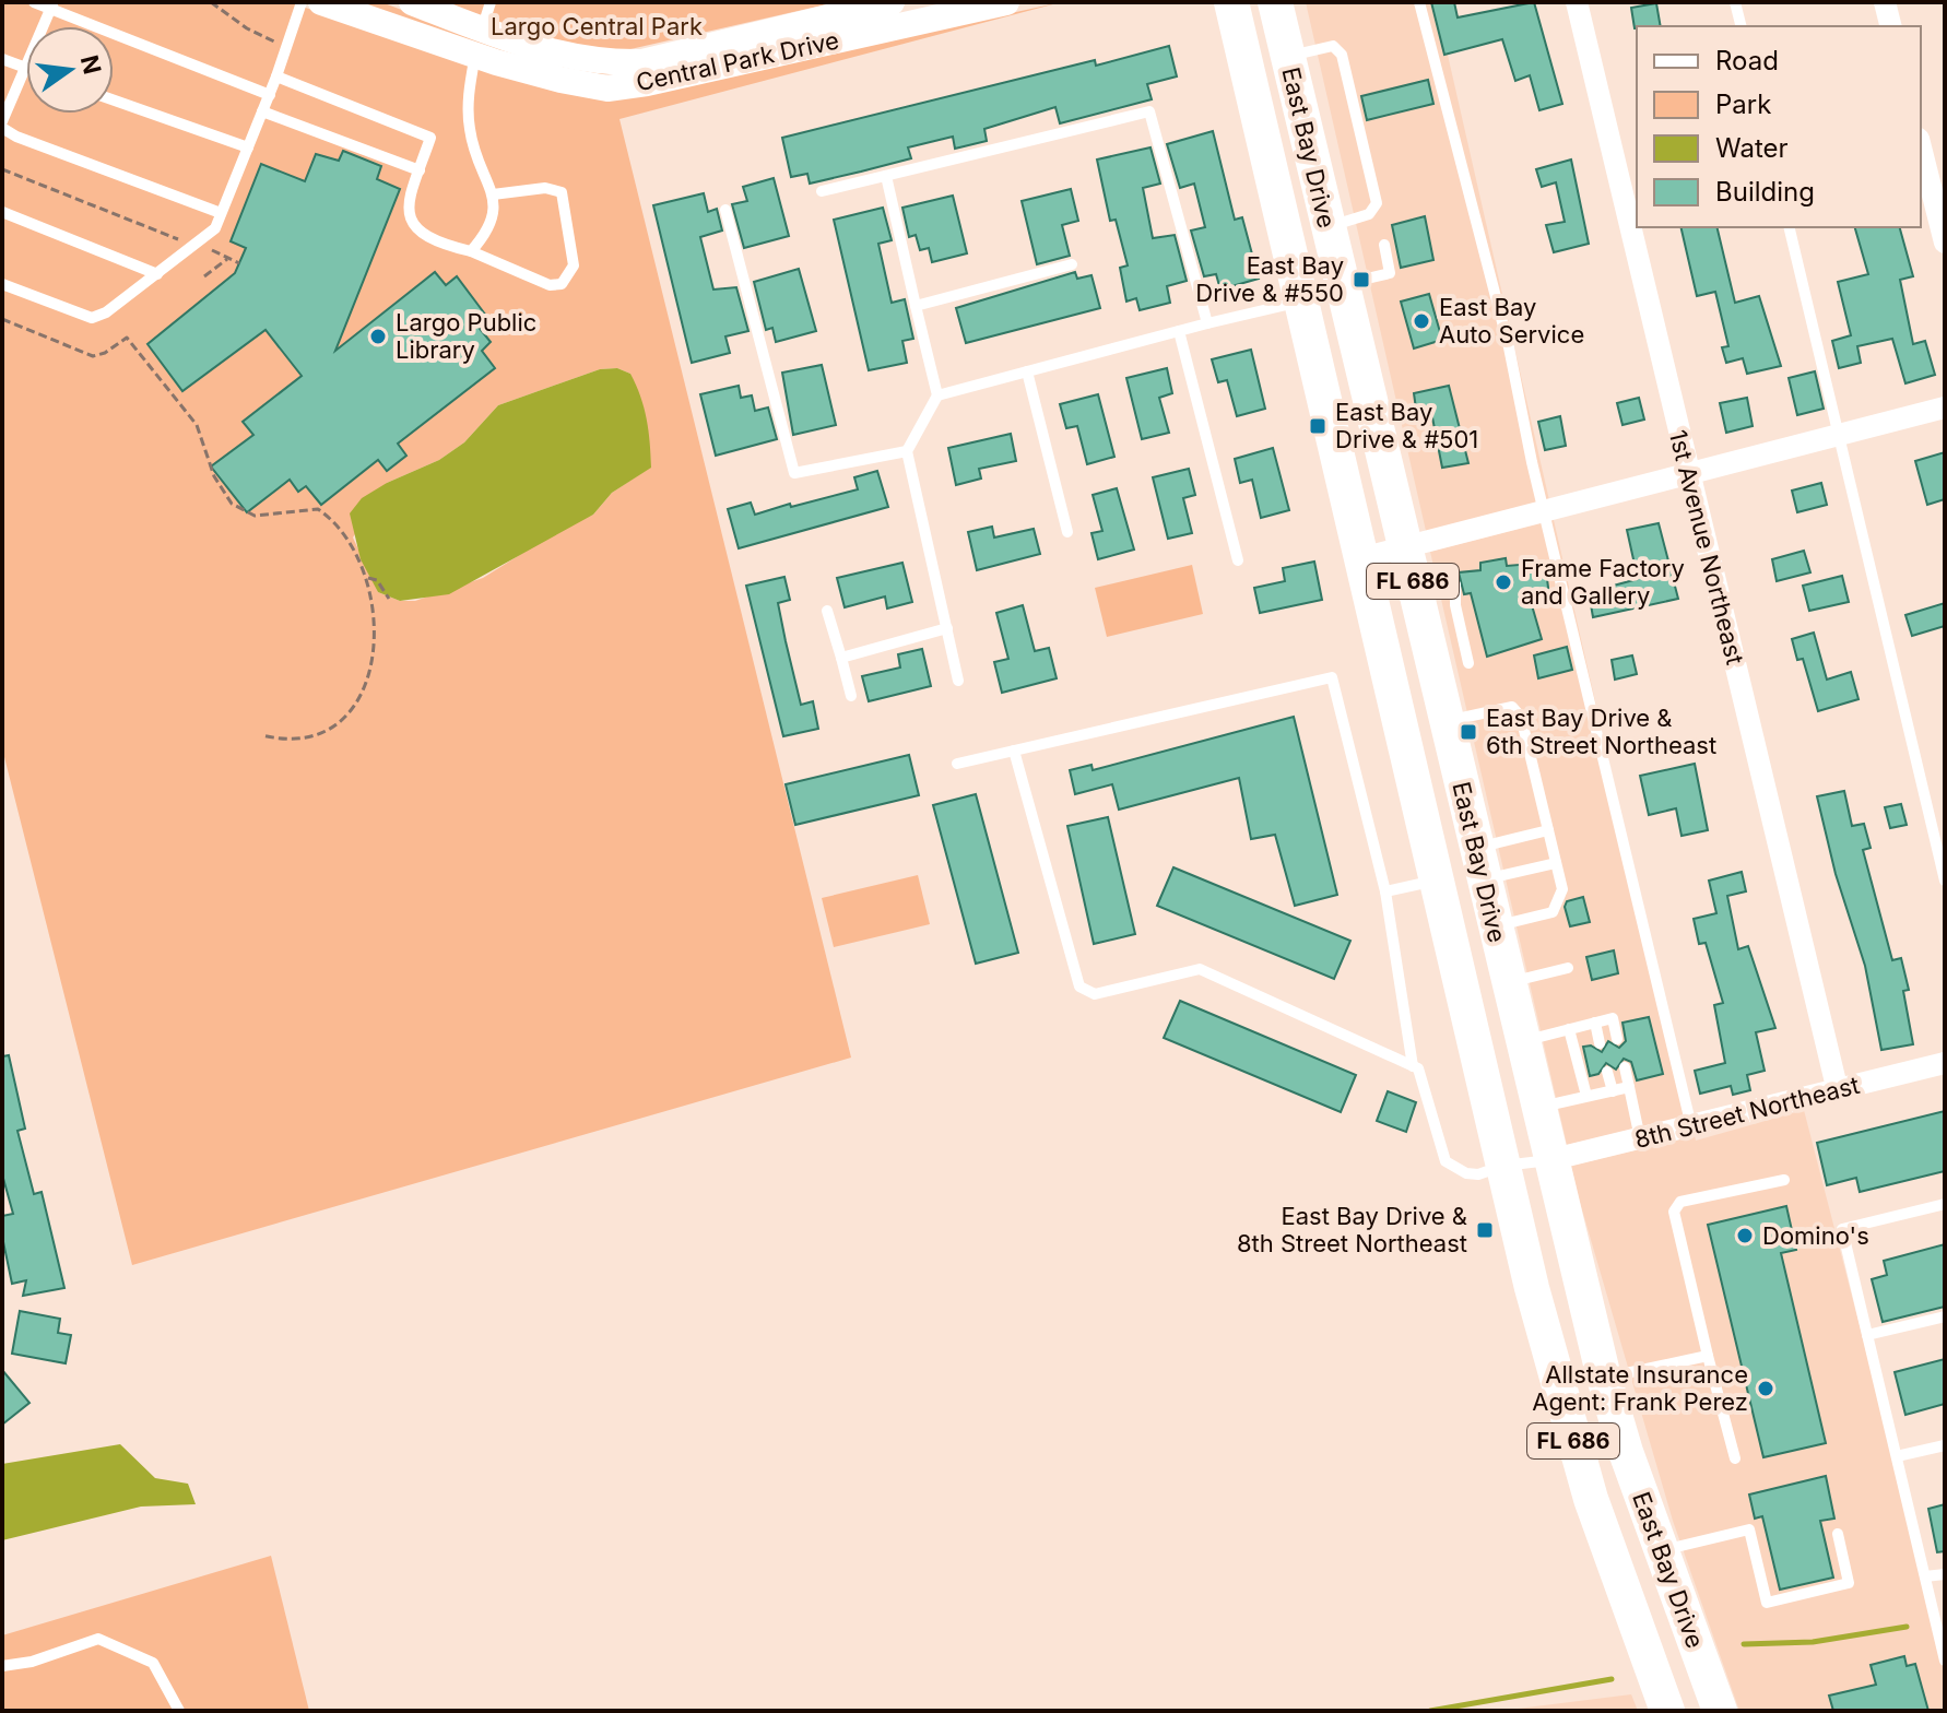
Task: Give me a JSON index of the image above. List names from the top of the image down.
{
  "streets": {
    "main road": ["East Bay Drive", "FL 686"],
    "street": ["Central Park Drive", "1st Avenue Northeast", "8th Street Northeast"]
  },
  "crossings": [
    ["East Bay Drive", "8th Street Northeast"],
    ["1st Avenue Northeast", "8th Street Northeast"]
  ],
  "parks": ["Largo Central Park"],
  "places": {
    "transit": [
      "East Bay Drive & #550",
      "East Bay Drive & #501",
      "East Bay Drive & 6th Street Northeast",
      "East Bay Drive & 8th Street Northeast"
    ],
    "other": [
      "East Bay Auto Service",
      "Largo Public Library",
      "Frame Factory and Gallery",
      "Domino's",
      "Allstate Insurance Agent: Frank Perez"
    ]
  },
  "legend": [
    "Road",
    "Park",
    "Water",
    "Building"
  ],
  "north": "right"
}
